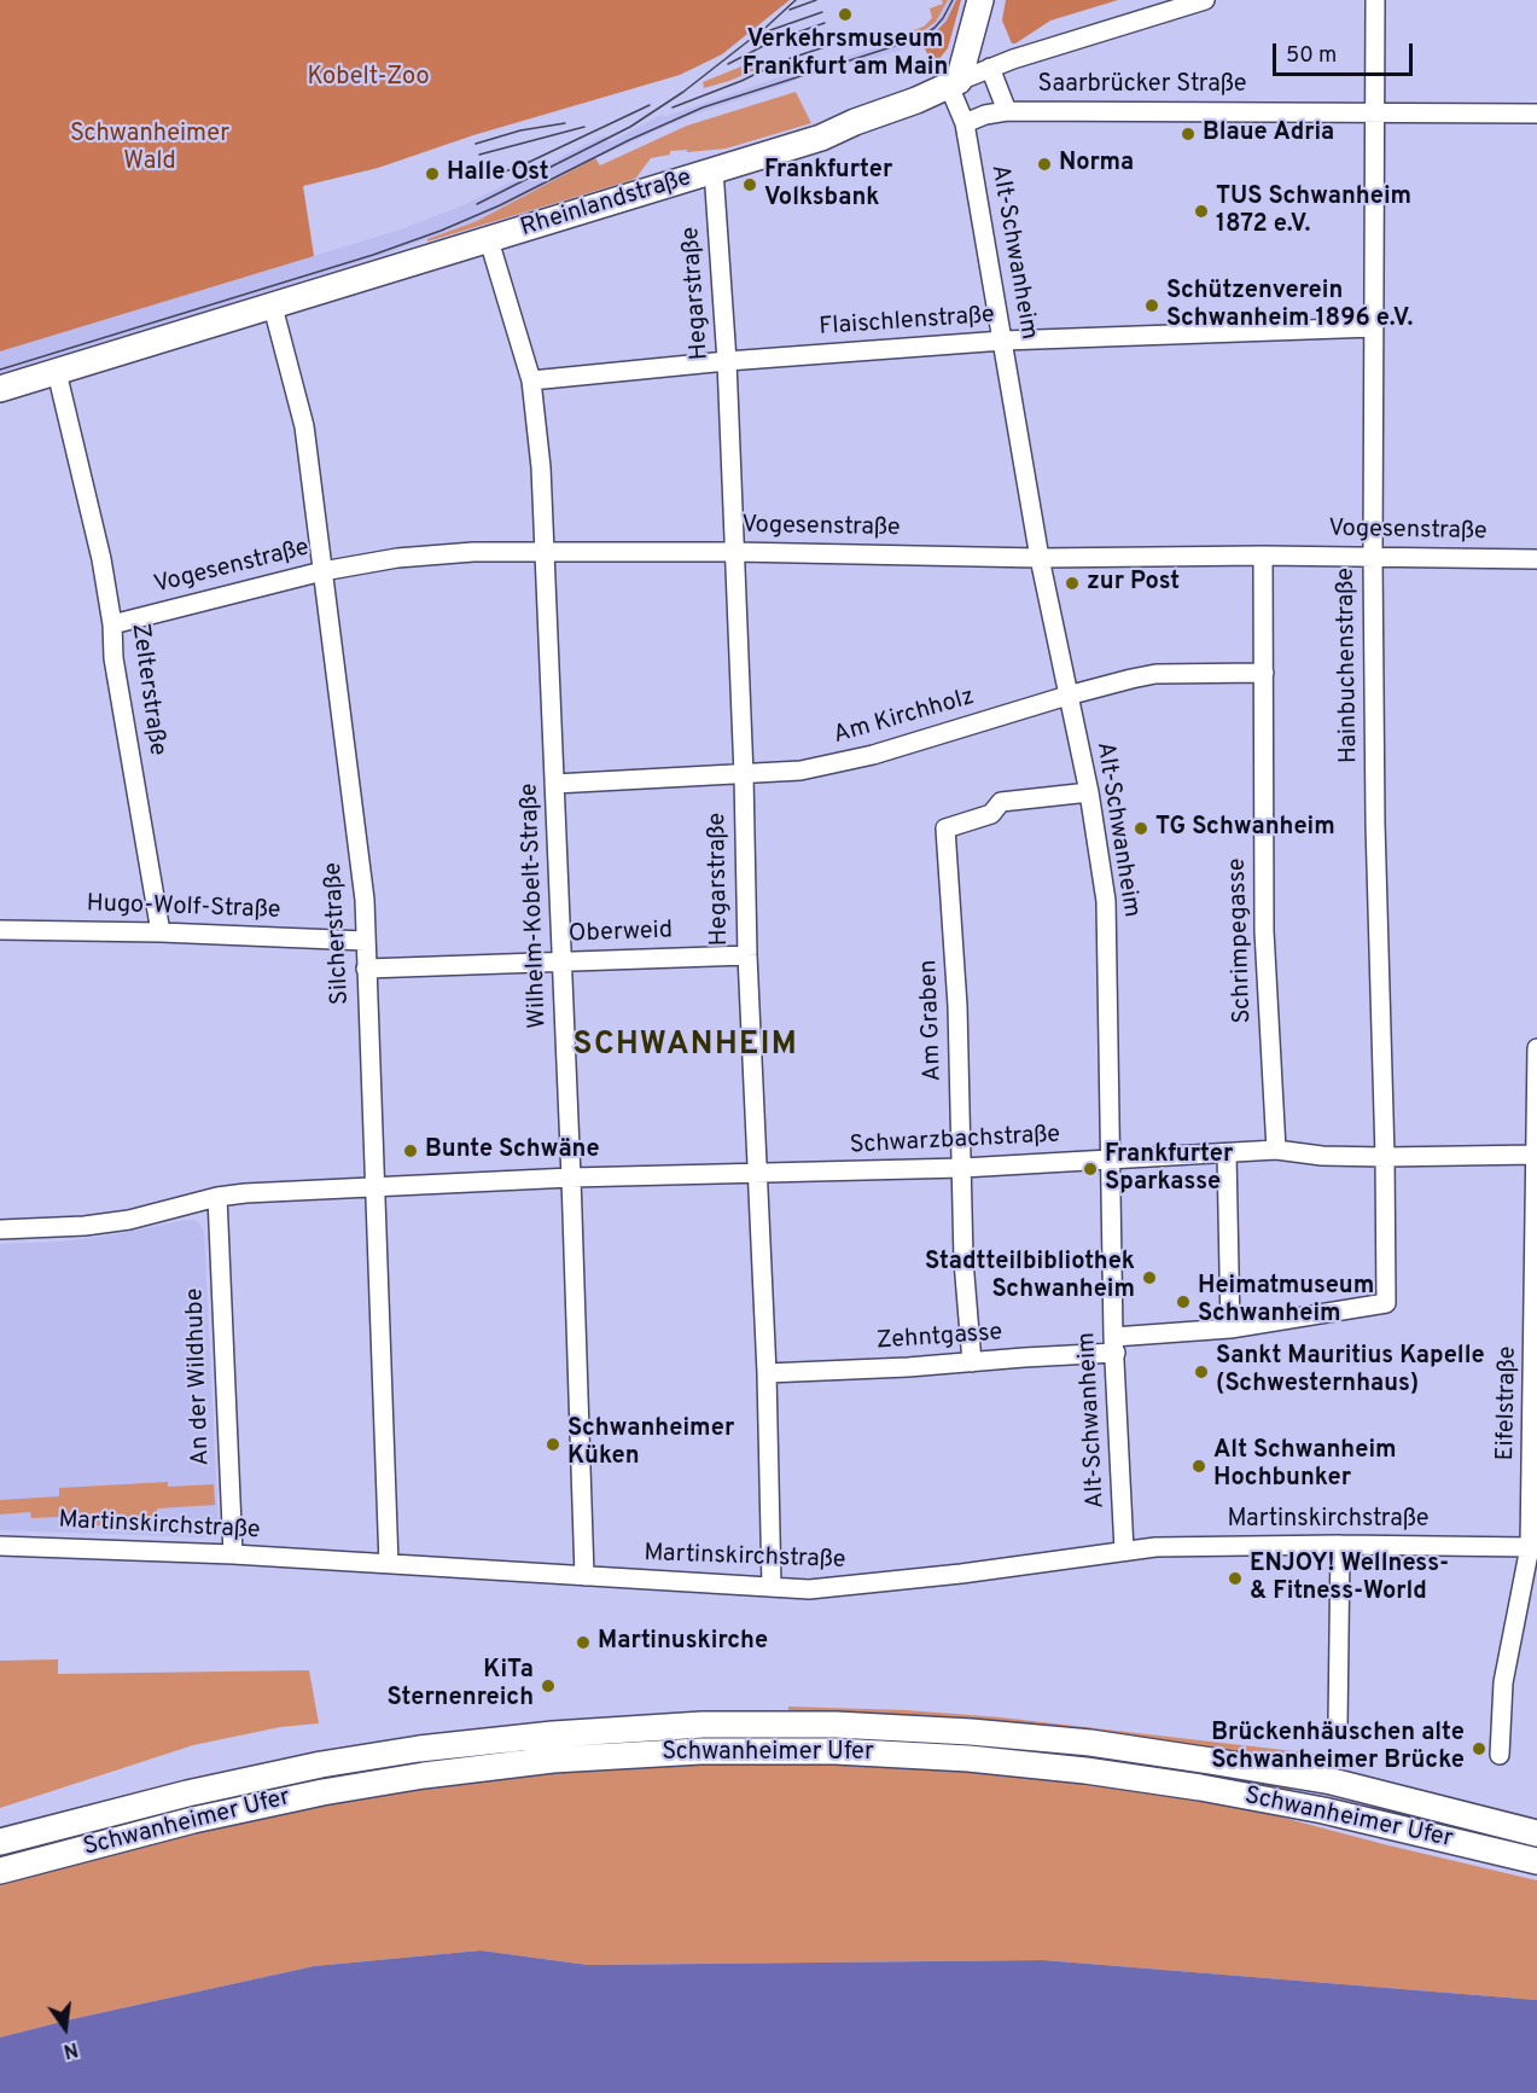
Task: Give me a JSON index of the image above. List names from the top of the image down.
{
  "streets": {
    "main road": ["Rheinlandstraße", "Schwanheimer Ufer"],
    "street": [
      "Saarbrücker Straße",
      "Alt-Schwanheim",
      "Hegarstraße",
      "Flaischlenstraße",
      "Vogesenstraße",
      "Hainbuchenstraße",
      "Zelterstraße",
      "Am Kirchholz",
      "Wilhelm-Kobelt-Straße",
      "Hugo-Wolf-Straße",
      "Silcherstraße",
      "Oberweid",
      "Schrimpegasse",
      "Am Graben",
      "Schwarzbachstraße",
      "Zehntgasse",
      "An der Wildhube",
      "Eifelstraße",
      "Martinskirchstraße"
    ]
  },
  "crossings": [
    ["Saarbrücker Straße", "Rheinlandstraße"],
    ["Saarbrücker Straße", "Alt-Schwanheim"],
    ["Saarbrücker Straße", "Hainbuchenstraße"],
    ["Rheinlandstraße", "Alt-Schwanheim"],
    ["Rheinlandstraße", "Hegarstraße"],
    ["Rheinlandstraße", "Zelterstraße"],
    ["Rheinlandstraße", "Wilhelm-Kobelt-Straße"],
    ["Rheinlandstraße", "Silcherstraße"],
    ["Alt-Schwanheim", "Flaischlenstraße"],
    ["Alt-Schwanheim", "Vogesenstraße"],
    ["Alt-Schwanheim", "Am Kirchholz"],
    ["Alt-Schwanheim", "Am Graben"],
    ["Alt-Schwanheim", "Schwarzbachstraße"],
    ["Alt-Schwanheim", "Zehntgasse"],
    ["Alt-Schwanheim", "Martinskirchstraße"],
    ["Hegarstraße", "Flaischlenstraße"],
    ["Hegarstraße", "Vogesenstraße"],
    ["Hegarstraße", "Am Kirchholz"],
    ["Hegarstraße", "Oberweid"],
    ["Hegarstraße", "Schwarzbachstraße"],
    ["Hegarstraße", "Zehntgasse"],
    ["Hegarstraße", "Martinskirchstraße"],
    ["Flaischlenstraße", "Hainbuchenstraße"],
    ["Flaischlenstraße", "Wilhelm-Kobelt-Straße"],
    ["Vogesenstraße", "Hainbuchenstraße"],
    ["Vogesenstraße", "Zelterstraße"],
    ["Vogesenstraße", "Wilhelm-Kobelt-Straße"],
    ["Vogesenstraße", "Silcherstraße"],
    ["Vogesenstraße", "Schrimpegasse"],
    ["Hainbuchenstraße", "Schwarzbachstraße"],
    ["Hainbuchenstraße", "Zehntgasse"],
    ["Zelterstraße", "Hugo-Wolf-Straße"],
    ["Am Kirchholz", "Wilhelm-Kobelt-Straße"],
    ["Am Kirchholz", "Schrimpegasse"],
    ["Wilhelm-Kobelt-Straße", "Oberweid"],
    ["Wilhelm-Kobelt-Straße", "Schwarzbachstraße"],
    ["Wilhelm-Kobelt-Straße", "Martinskirchstraße"],
    ["Hugo-Wolf-Straße", "Silcherstraße"],
    ["Silcherstraße", "Oberweid"],
    ["Silcherstraße", "Schwarzbachstraße"],
    ["Silcherstraße", "Martinskirchstraße"],
    ["Schrimpegasse", "Schwarzbachstraße"],
    ["Am Graben", "Schwarzbachstraße"],
    ["Am Graben", "Zehntgasse"],
    ["Schwarzbachstraße", "An der Wildhube"],
    ["Schwarzbachstraße", "Eifelstraße"],
    ["An der Wildhube", "Martinskirchstraße"],
    ["Eifelstraße", "Martinskirchstraße"]
  ],
  "districts": ["SCHWANHEIM"],
  "parks": ["Kobelt-Zoo", "Schwanheimer Wald"],
  "places": [
    "Verkehrsmuseum Frankfurt am Main",
    "Blaue Adria",
    "Norma",
    "Halle Ost",
    "Frankfurter Volksbank",
    "TUS Schwanheim 1872 e.V.",
    "Schützenverein Schwanheim 1896 e.V.",
    "zur Post",
    "TG Schwanheim",
    "Bunte Schwäne",
    "Frankfurter Sparkasse",
    "Stadtteilbibliothek Schwanheim",
    "Heimatmuseum Schwanheim",
    "Sankt Mauritius Kapelle (Schwesternhaus)",
    "Schwanheimer Küken",
    "Alt Schwanheim Hochbunker",
    "ENJOY! Wellness- & Fitness-World",
    "Martinuskirche",
    "KiTa Sternenreich",
    "Brückenhäuschen alte Schwanheimer Brücke"
  ],
  "scale_bar": "50 m",
  "north": "bottom"
}
